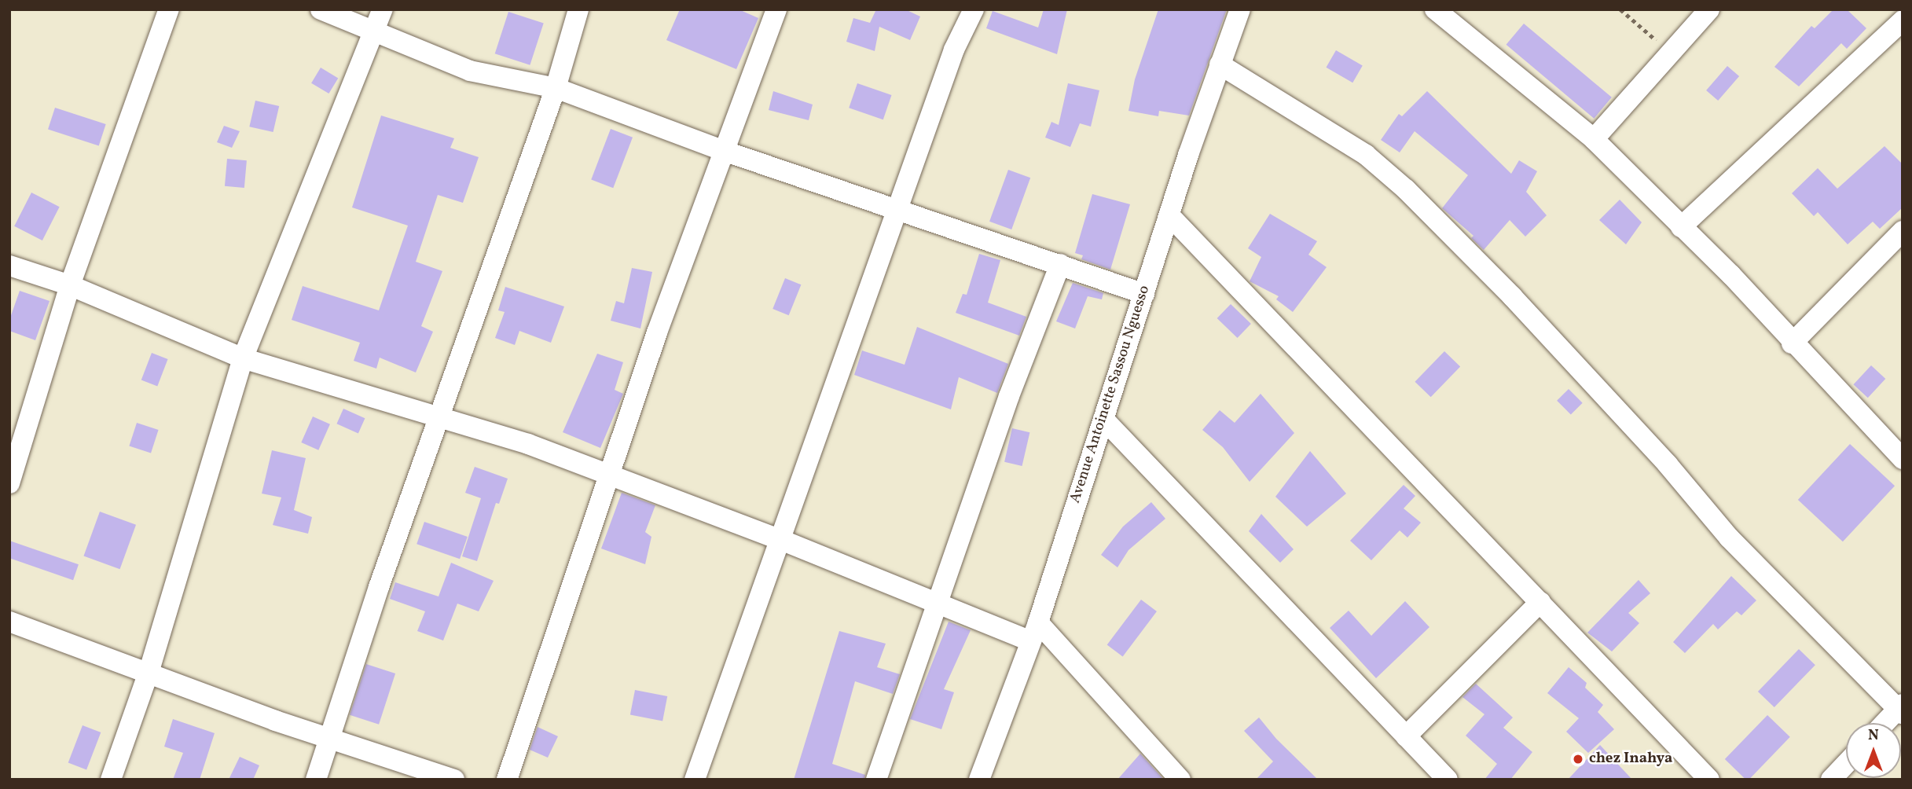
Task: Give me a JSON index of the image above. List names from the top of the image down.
{
  "streets": {
    "street": ["Avenue Antoinette Sassou Nguesso"]
  },
  "places": ["chez Inahya"],
  "north": "top"
}
